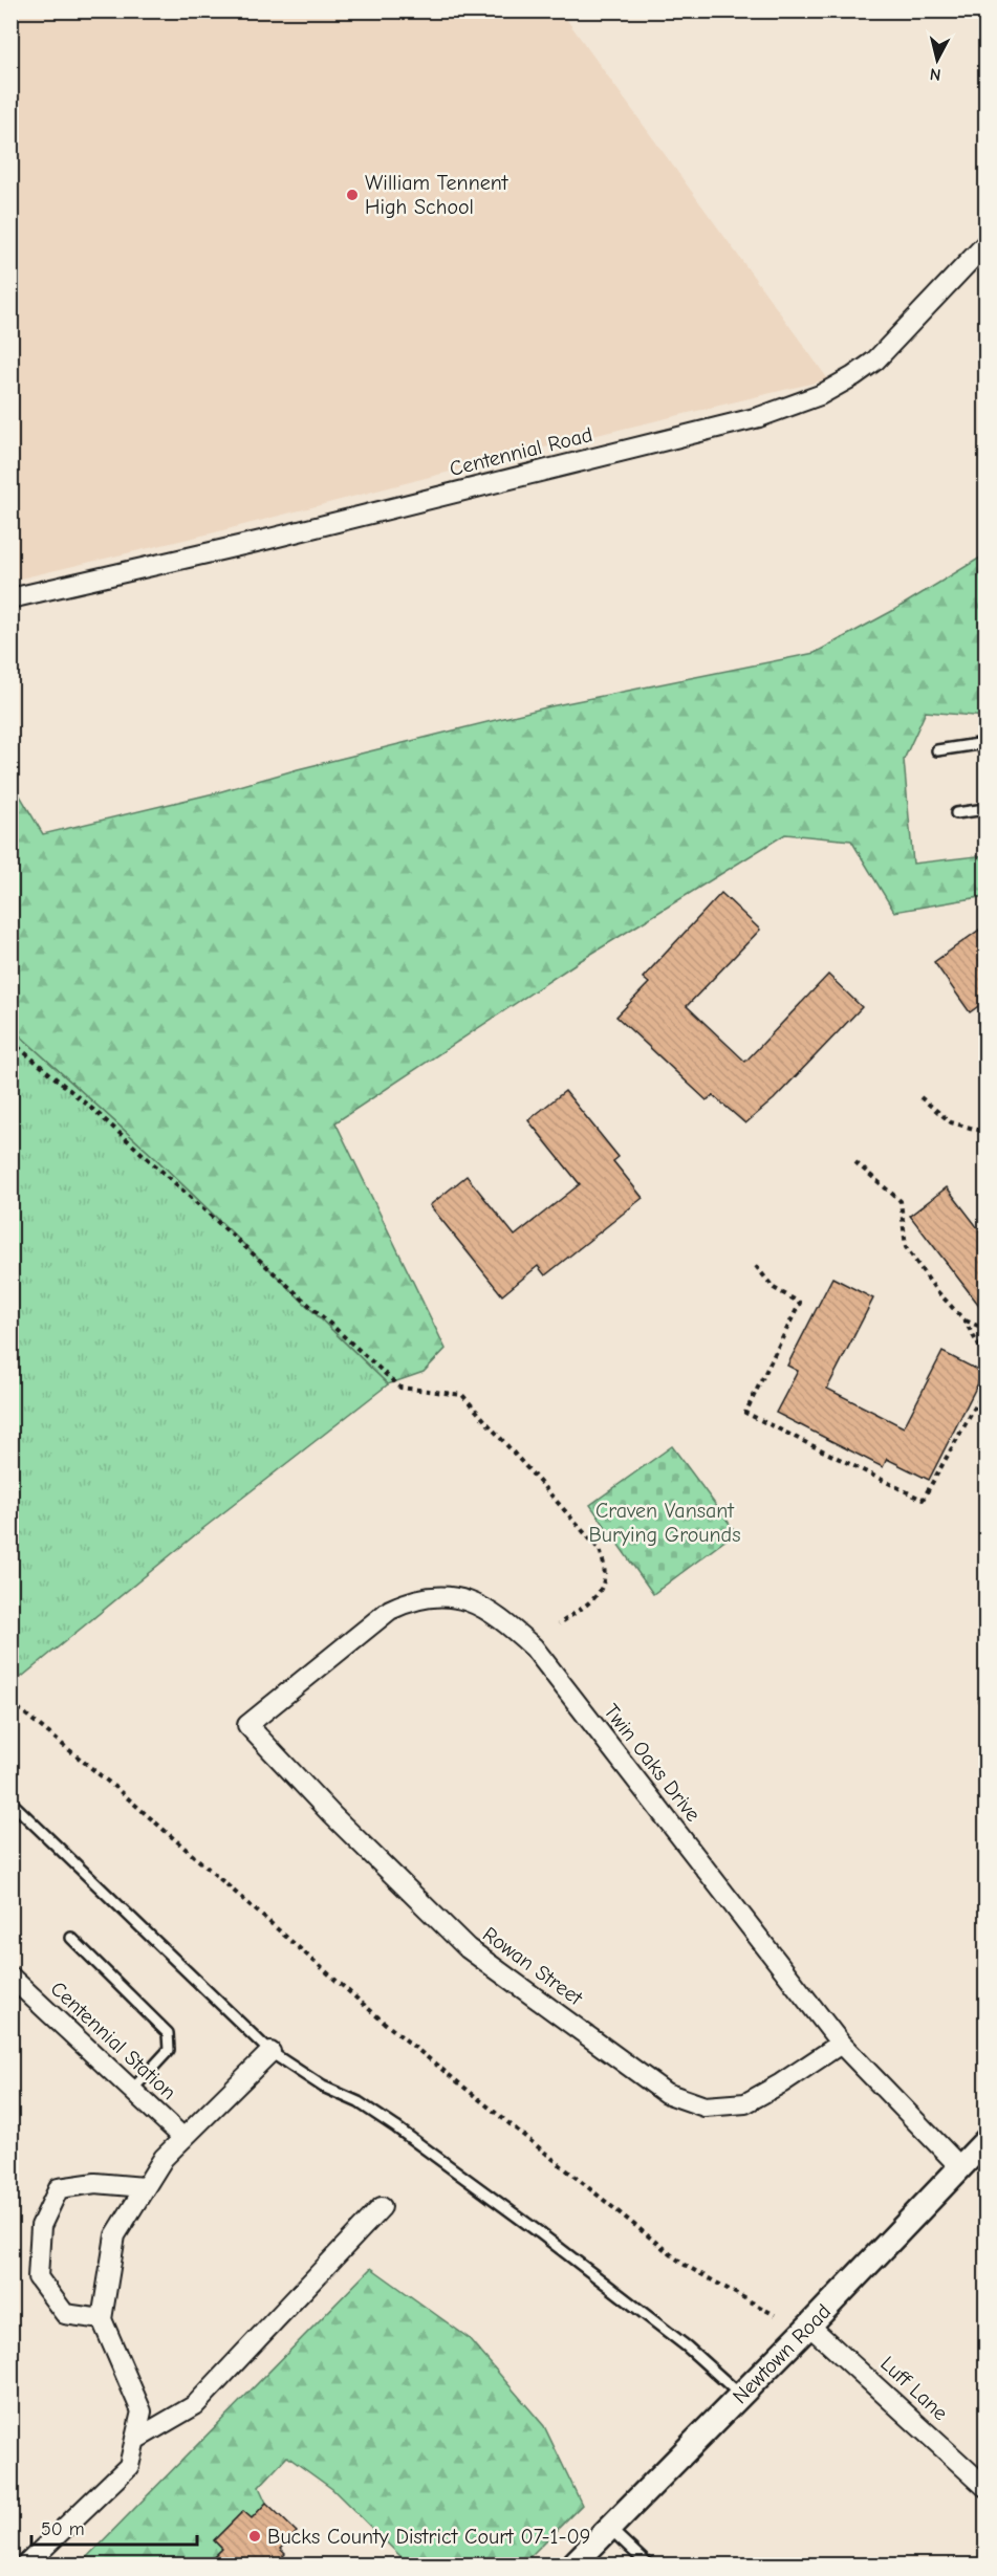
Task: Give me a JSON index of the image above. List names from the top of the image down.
{
  "streets": {
    "street": [
      "Centennial Road",
      "Twin Oaks Drive",
      "Rowan Street",
      "Centennial Station",
      "Newtown Road",
      "Luff Lane"
    ]
  },
  "crossings": [
    ["Twin Oaks Drive", "Rowan Street"],
    ["Twin Oaks Drive", "Newtown Road"],
    ["Newtown Road", "Luff Lane"]
  ],
  "parks": ["Craven Vansant Burying Grounds"],
  "places": ["William Tennent High School", "Bucks County District Court 07-1-09"],
  "scale_bar": "50 m",
  "north": "bottom"
}
